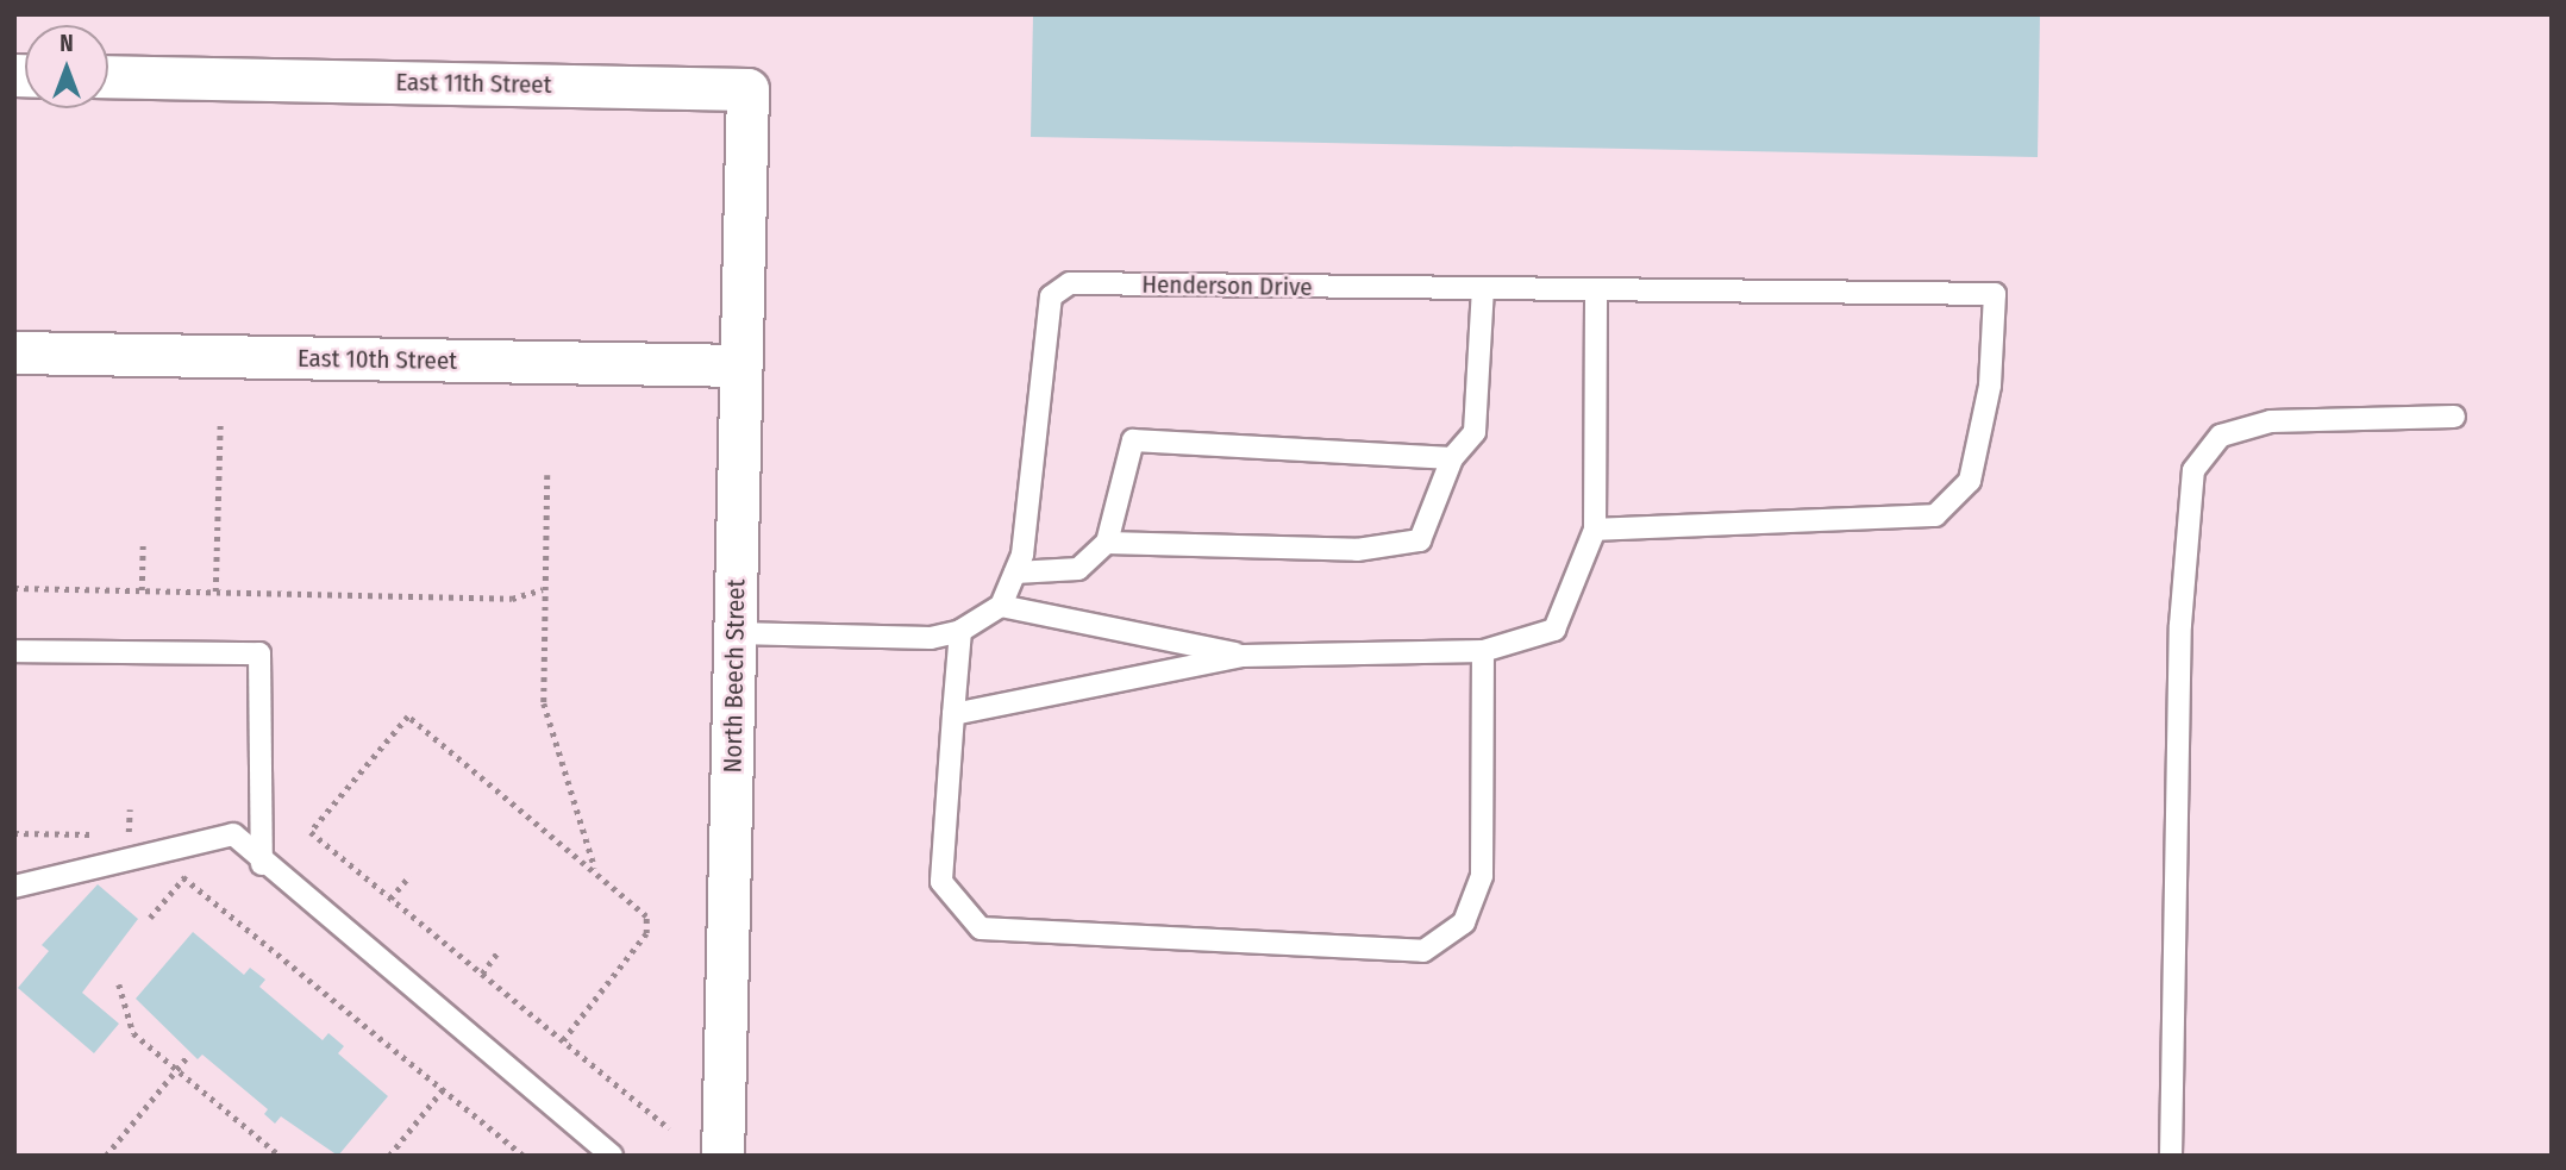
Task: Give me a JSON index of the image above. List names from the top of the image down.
{
  "streets": {
    "street": ["East 11th Street", "East 10th Street", "North Beech Street"],
    "lane": ["Henderson Drive"]
  },
  "crossings": [
    ["East 11th Street", "North Beech Street"],
    ["East 10th Street", "North Beech Street"]
  ],
  "north": "top"
}
